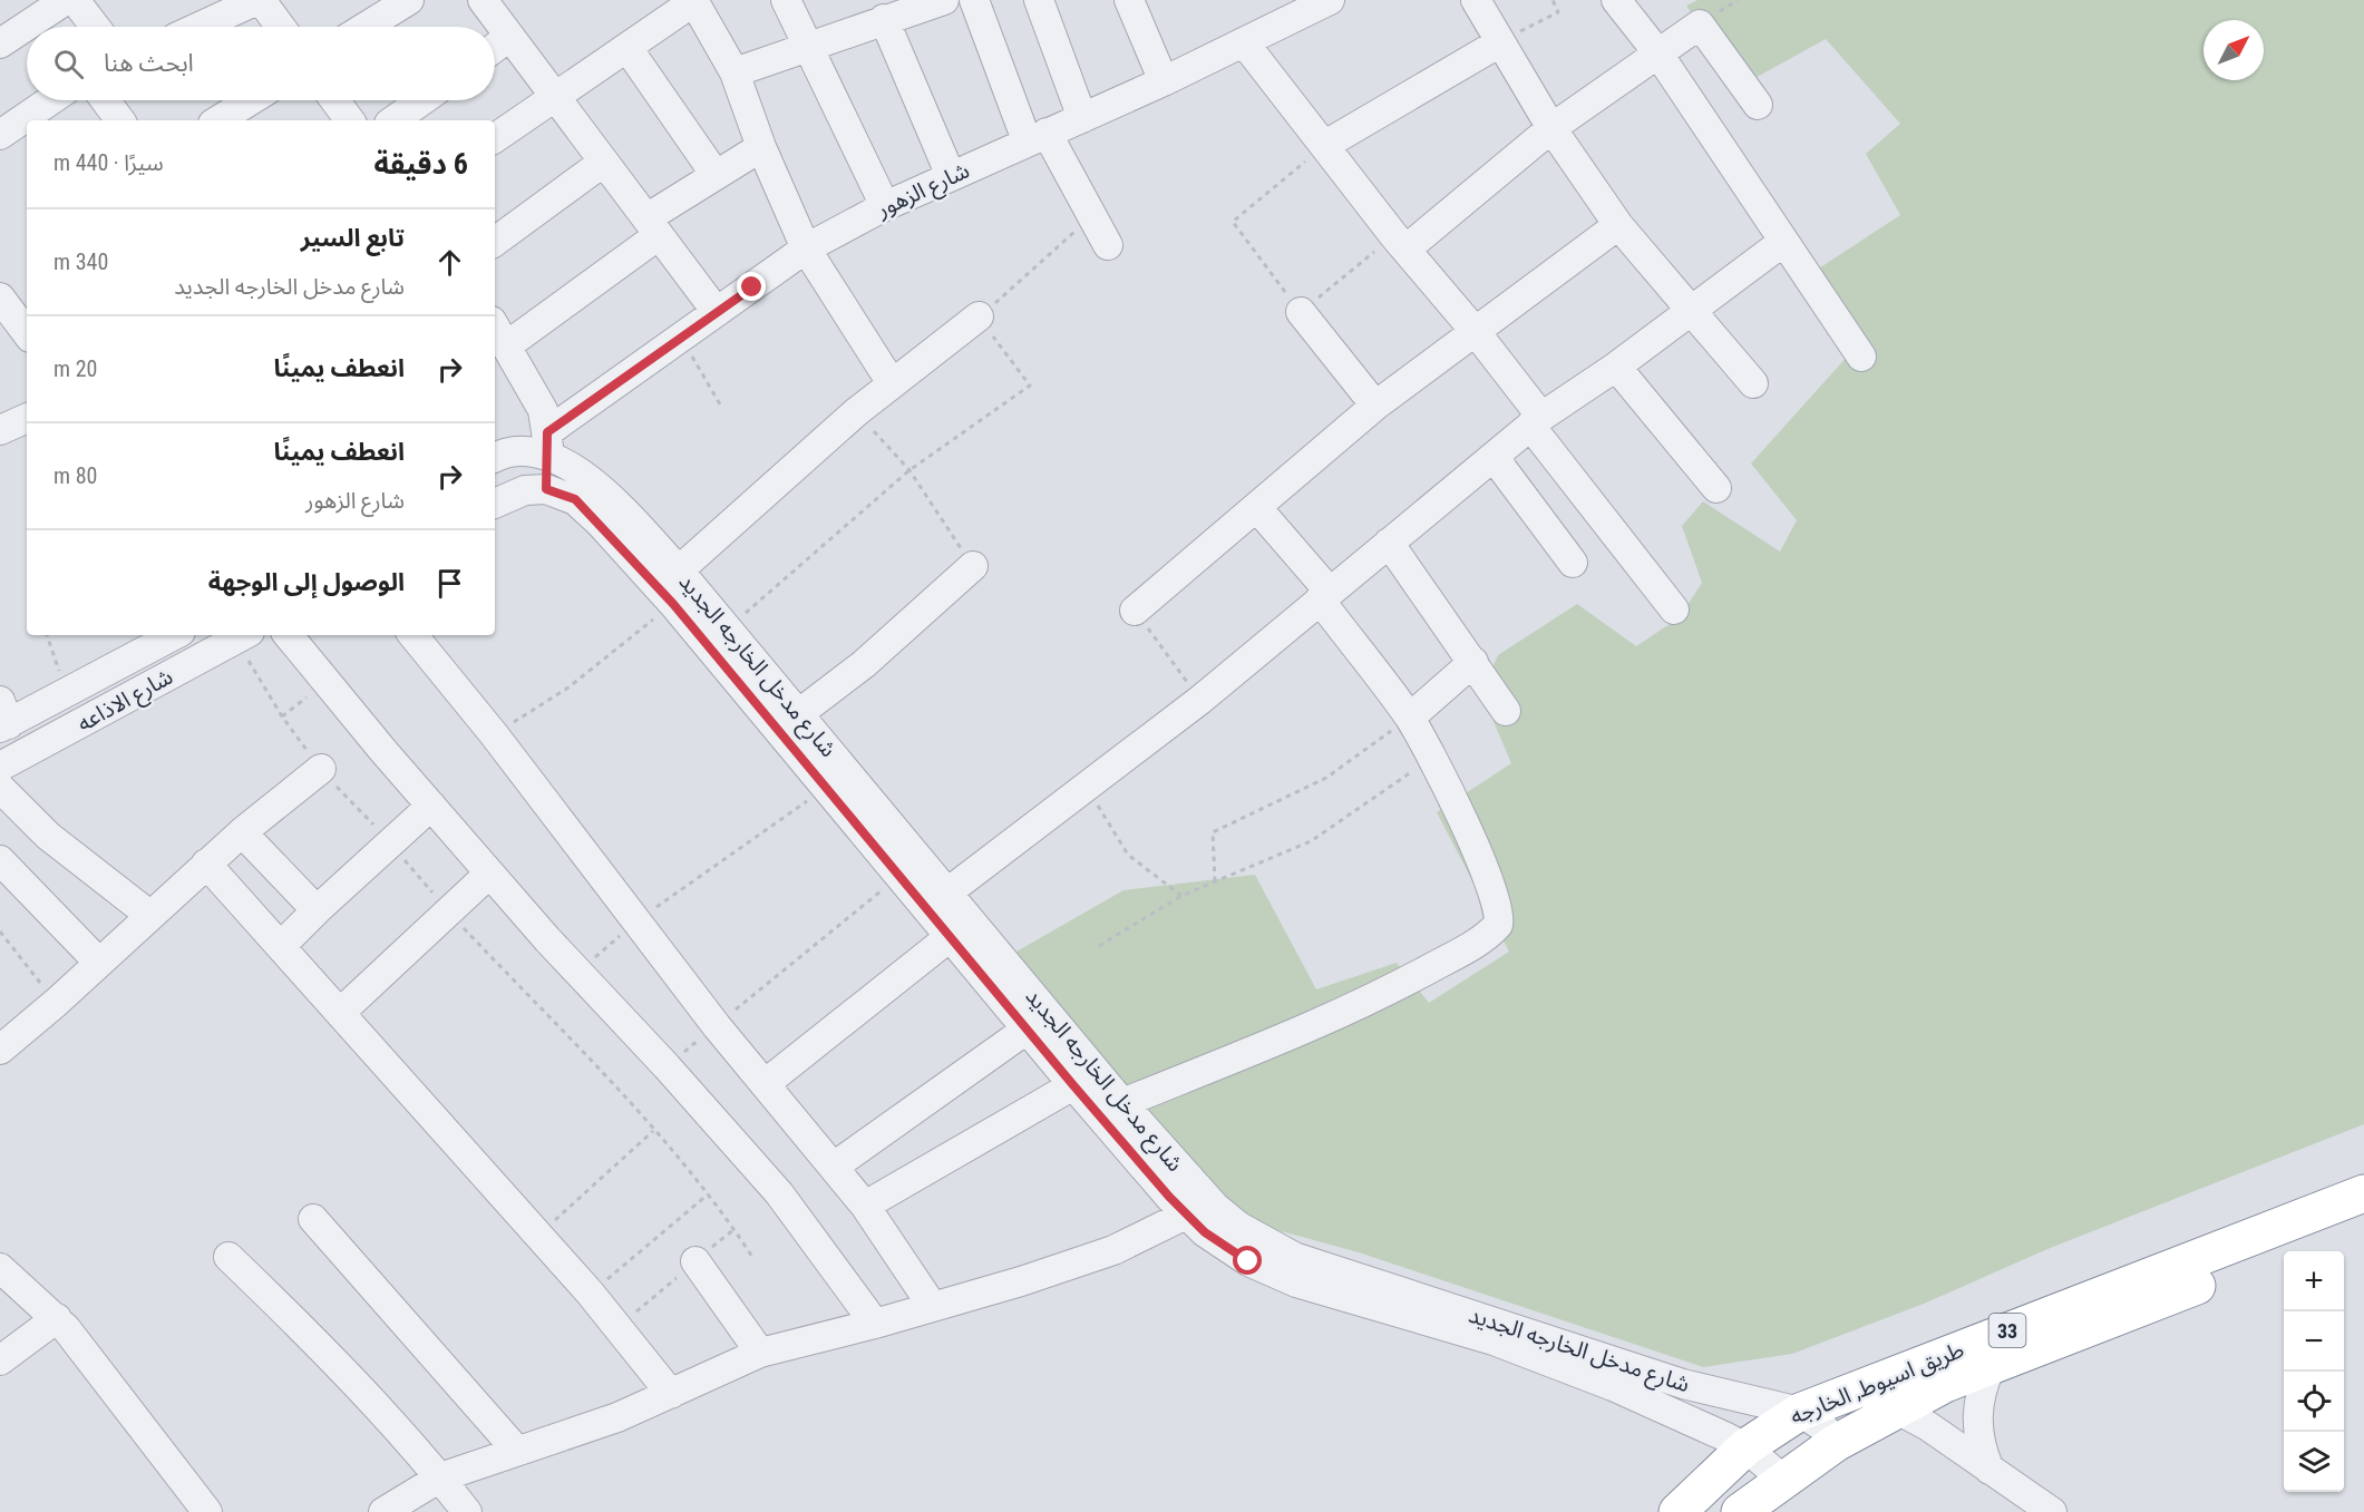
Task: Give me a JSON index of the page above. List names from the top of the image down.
{
  "streets": {
    "highway": ["33", "طريق اسيوط, الخارجه"],
    "street": ["شارع الزهور", "شارع مدخل الخارجه الجديد", "شارع الاذاعه"]
  },
  "crossings": [
    ["شارع الزهور", "شارع مدخل الخارجه الجديد"],
    ["شارع مدخل الخارجه الجديد", "طريق اسيوط, الخارجه"]
  ],
  "north": "top right",
  "page": {
    "search": "ابحث هنا",
    "heading": ["6 دقيقة", "سيرًا · 440 m"],
    "list": [
      ["تابع السير", "شارع مدخل الخارجه الجديد", "340 m"],
      ["انعطف يمينًا", "20 m"],
      ["انعطف يمينًا", "شارع الزهور", "80 m"],
      "الوصول إلى الوجهة"
    ],
    "map_buttons": ["+", "−"]
  }
}
